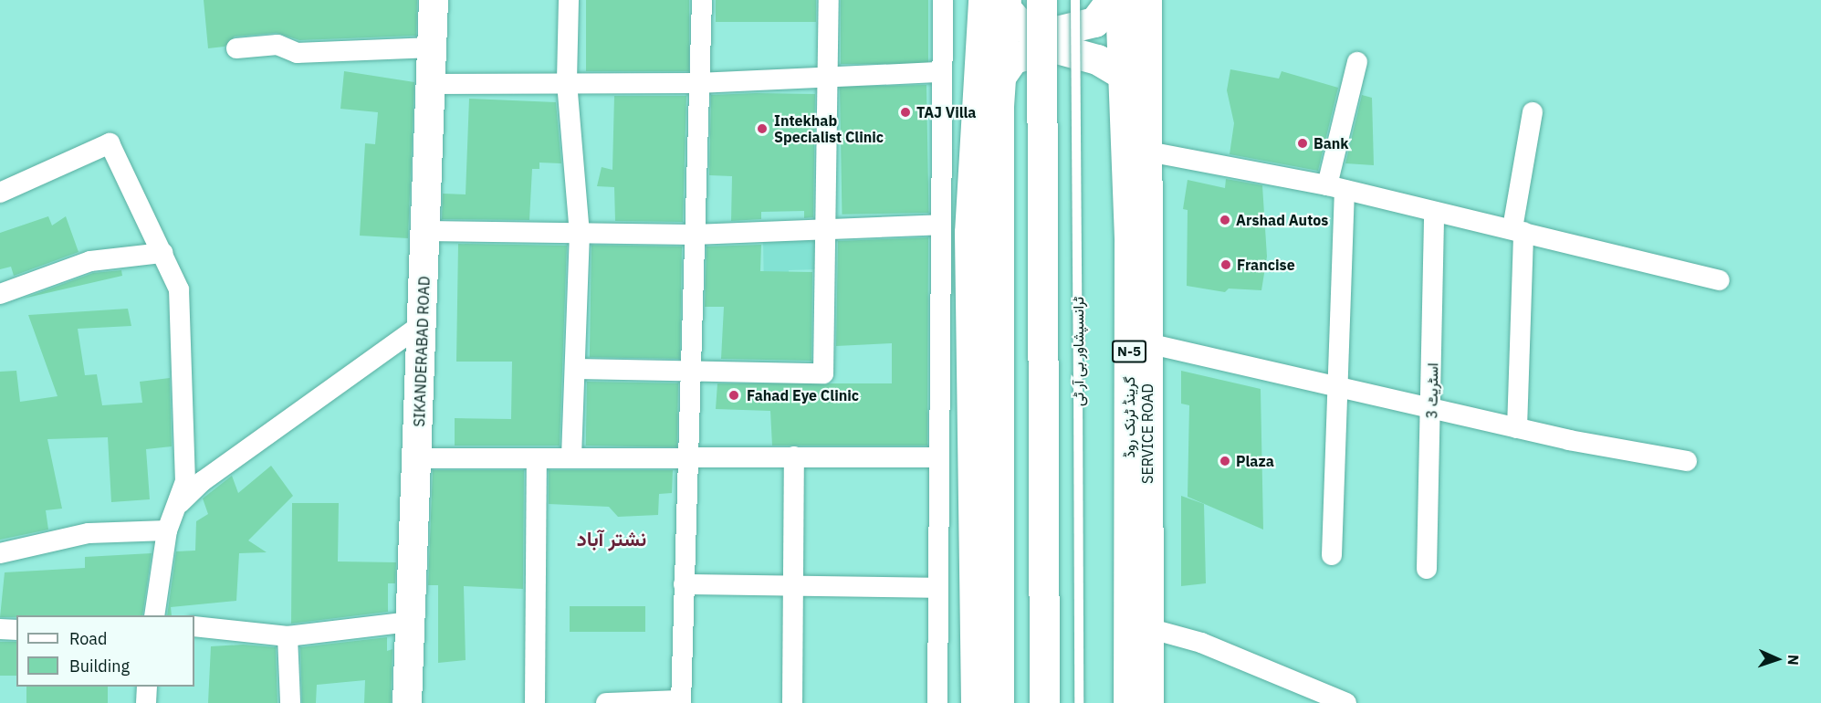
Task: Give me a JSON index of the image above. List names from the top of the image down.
{
  "streets": {
    "highway": ["N-5", "گرینڈ ٹرنک روڈ"],
    "street": ["SIKANDERABAD ROAD", "اسٹریٹ 3", "SERVICE ROAD"],
    "lane": ["ٹرانسپشاور بی آر ٹی"]
  },
  "districts": ["نشتر آباد"],
  "places": [
    "TAJ Villa",
    "Intekhab Specialist Clinic",
    "Bank",
    "Arshad Autos",
    "Francise",
    "Fahad Eye Clinic",
    "Plaza"
  ],
  "legend": ["Road", "Building"],
  "north": "right"
}
